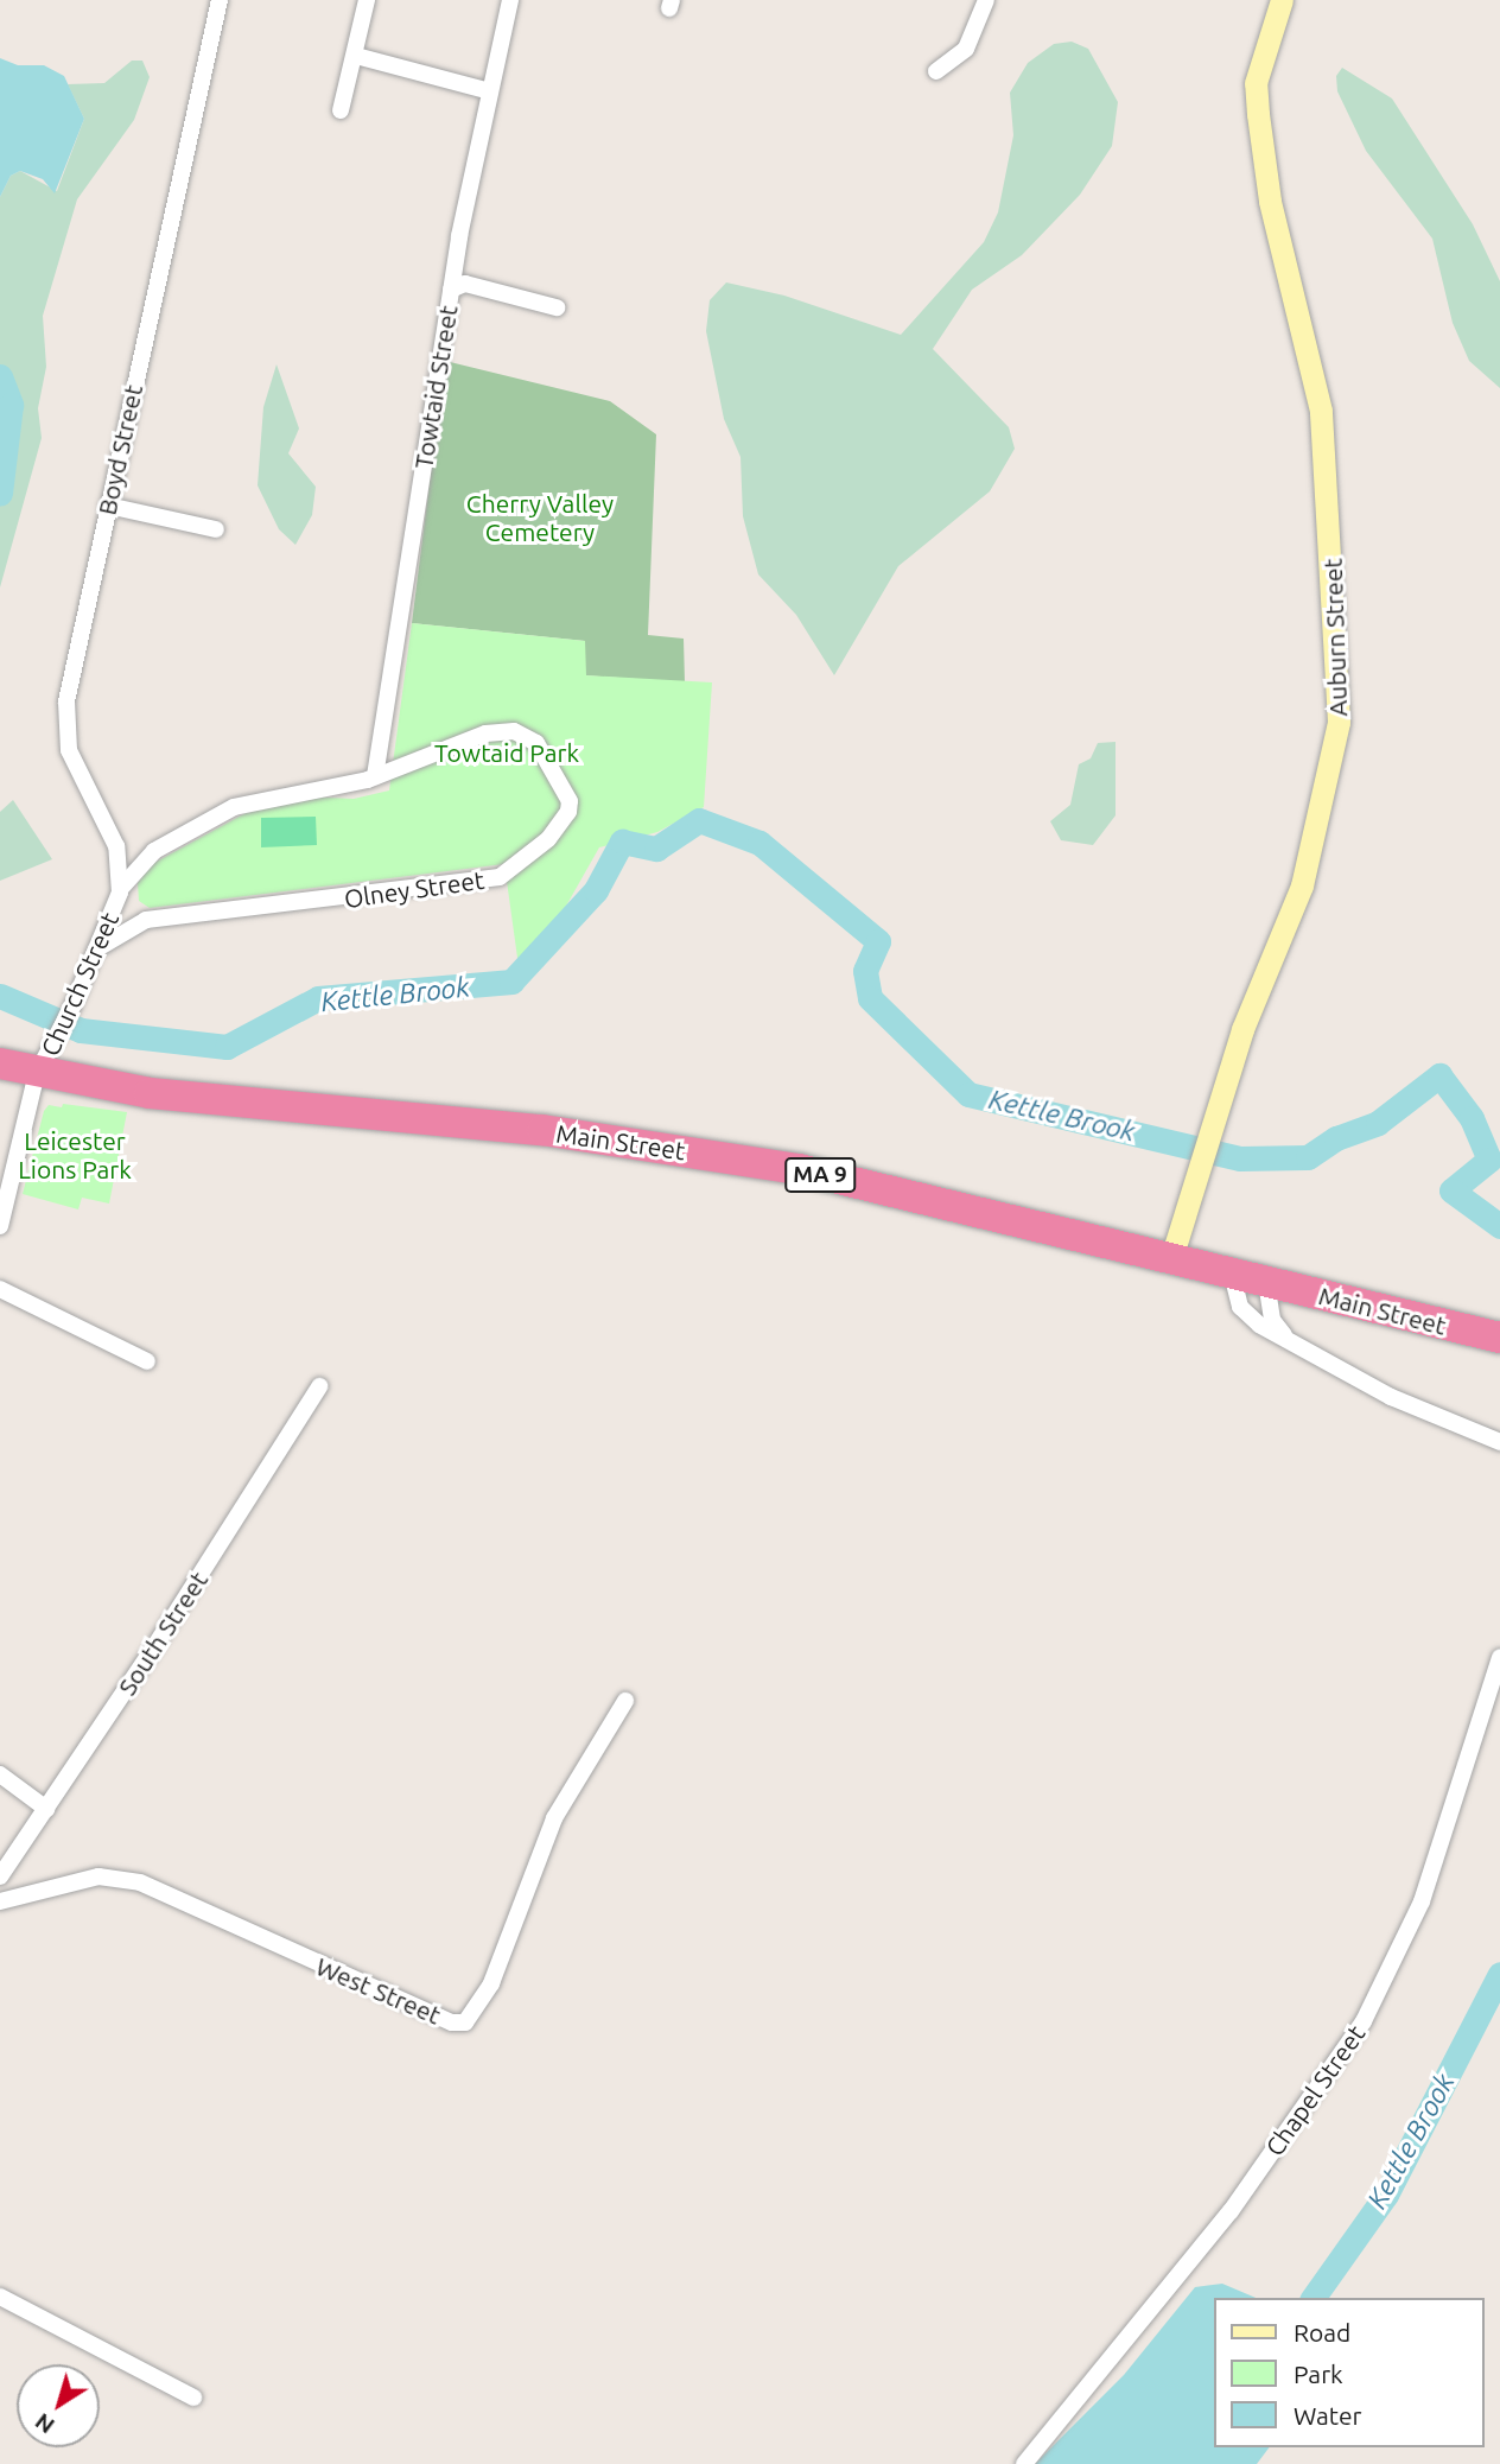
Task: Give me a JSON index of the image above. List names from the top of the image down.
{
  "streets": {
    "highway": ["Main Street", "MA 9"],
    "street": [
      "Towtaid Street",
      "Boyd Street",
      "Auburn Street",
      "Olney Street",
      "Church Street",
      "South Street",
      "West Street",
      "Chapel Street"
    ]
  },
  "crossings": [
    ["Towtaid Street", "Olney Street"],
    ["Boyd Street", "Olney Street"],
    ["Boyd Street", "Church Street"],
    ["Auburn Street", "Main Street"],
    ["Olney Street", "Church Street"],
    ["Church Street", "Main Street"]
  ],
  "water": ["Kettle Brook"],
  "parks": ["Cherry Valley Cemetery", "Towtaid Park", "Leicester Lions Park"],
  "legend": ["Road", "Park", "Water"],
  "north": "bottom left"
}
